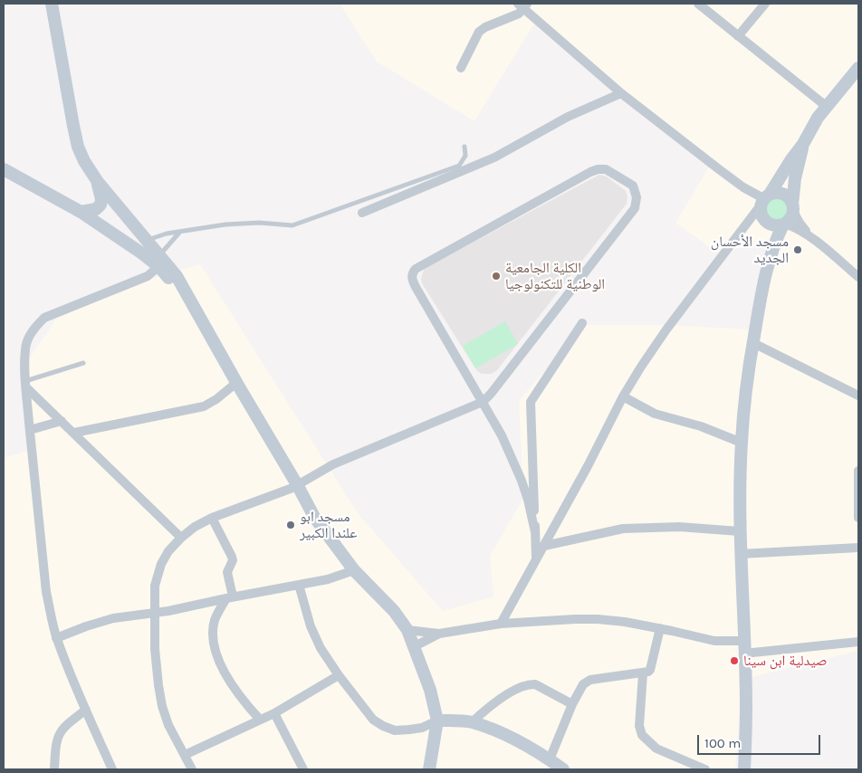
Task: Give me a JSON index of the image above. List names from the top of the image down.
{
  "places": [
    "مسجد الأحسان الجديد",
    "الكلية الجامعية الوطنية للتكنولوجيا",
    "مسجد ابو علندا الكبير",
    "صيدلية ابن سينا"
  ],
  "scale_bar": "100 m"
}
